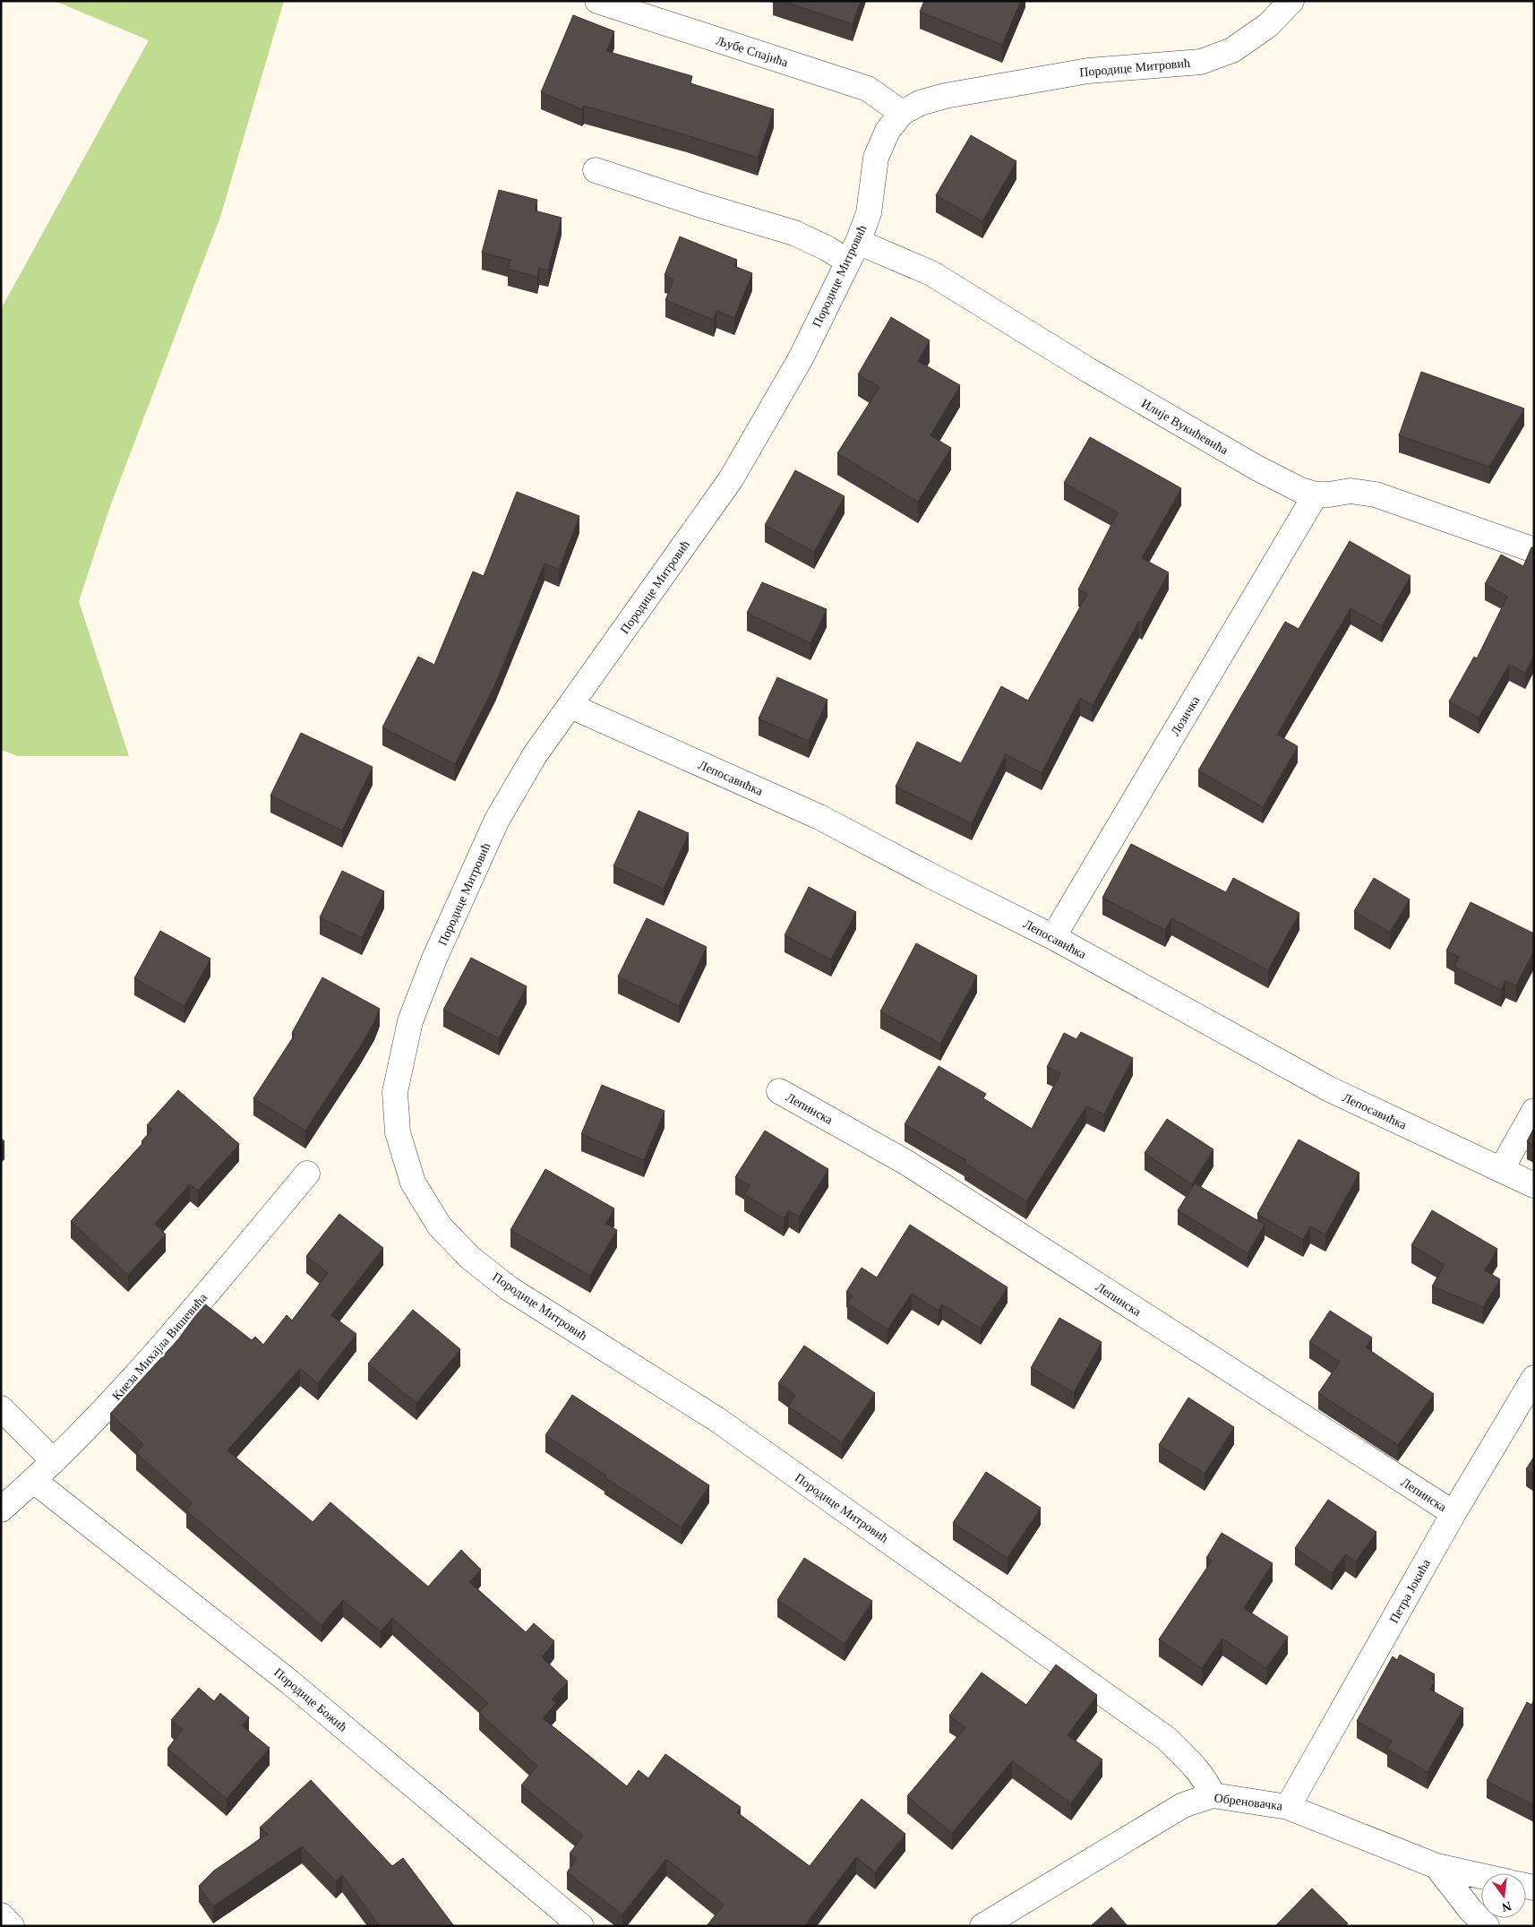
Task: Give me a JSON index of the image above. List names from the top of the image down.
{
  "streets": {
    "street": [
      "Љубе Спајића",
      "Породице Митровић",
      "Илије Вукићевића",
      "Лозичка",
      "Лепосавићка",
      "Лепинска",
      "Кнеза Михајла Вишевића",
      "Петра Јокића",
      "Породице Божић",
      "Обреновачка"
    ]
  },
  "crossings": [
    ["Љубе Спајића", "Породице Митровић"],
    ["Породице Митровић", "Илије Вукићевића"],
    ["Породице Митровић", "Лепосавићка"],
    ["Породице Митровић", "Обреновачка"],
    ["Илије Вукићевића", "Лозичка"],
    ["Лозичка", "Лепосавићка"],
    ["Лепинска", "Петра Јокића"],
    ["Кнеза Михајла Вишевића", "Породице Божић"],
    ["Петра Јокића", "Обреновачка"]
  ],
  "north": "bottom"
}
